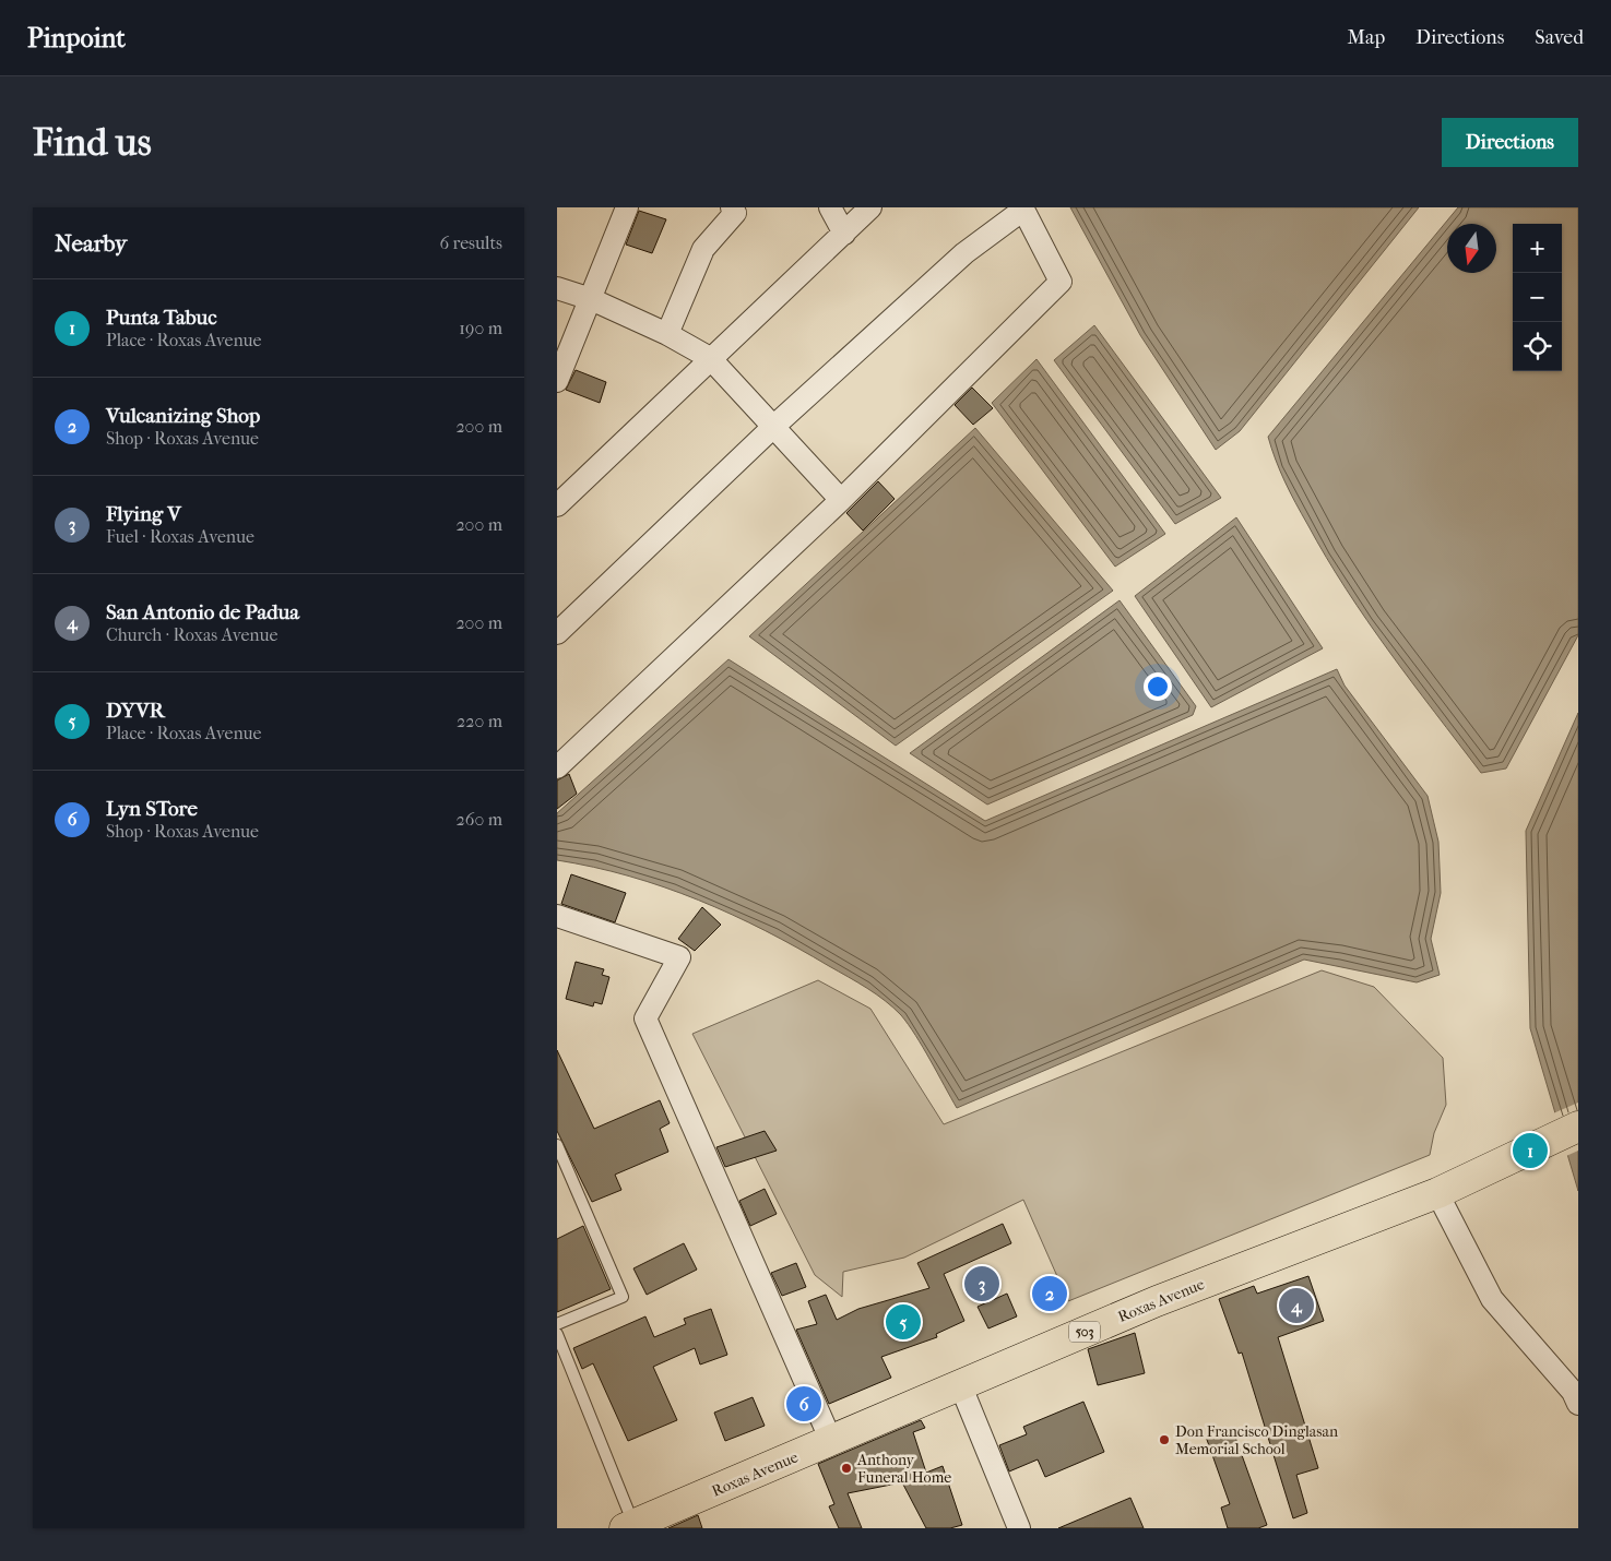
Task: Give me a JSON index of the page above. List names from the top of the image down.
{
  "streets": {
    "main road": ["Roxas Avenue", "503"]
  },
  "places": ["Don Francisco Dinglasan Memorial School", "Anthony Funeral Home"],
  "north": "bottom",
  "page": {
    "header": "Pinpoint",
    "nav": ["Map", "Directions", "Saved"],
    "buttons": "Directions",
    "title": "Find us",
    "heading": ["Nearby", "6 results"],
    "map_buttons": ["+", "−"],
    "list": [
      {
        "mark": "1",
        "name": "Punta Tabuc",
        "note": "Place · Roxas Avenue",
        "value": "190 m"
      },
      {
        "mark": "2",
        "name": "Vulcanizing Shop",
        "note": "Shop · Roxas Avenue",
        "value": "200 m"
      },
      {
        "mark": "3",
        "name": "Flying V",
        "note": "Fuel · Roxas Avenue",
        "value": "200 m"
      },
      {
        "mark": "4",
        "name": "San Antonio de Padua",
        "note": "Church · Roxas Avenue",
        "value": "200 m"
      },
      {
        "mark": "5",
        "name": "DYVR",
        "note": "Place · Roxas Avenue",
        "value": "220 m"
      },
      {
        "mark": "6",
        "name": "Lyn STore",
        "note": "Shop · Roxas Avenue",
        "value": "260 m"
      }
    ],
    "pins": [
      "1",
      "3",
      "2",
      "4",
      "5",
      "6"
    ]
  }
}
